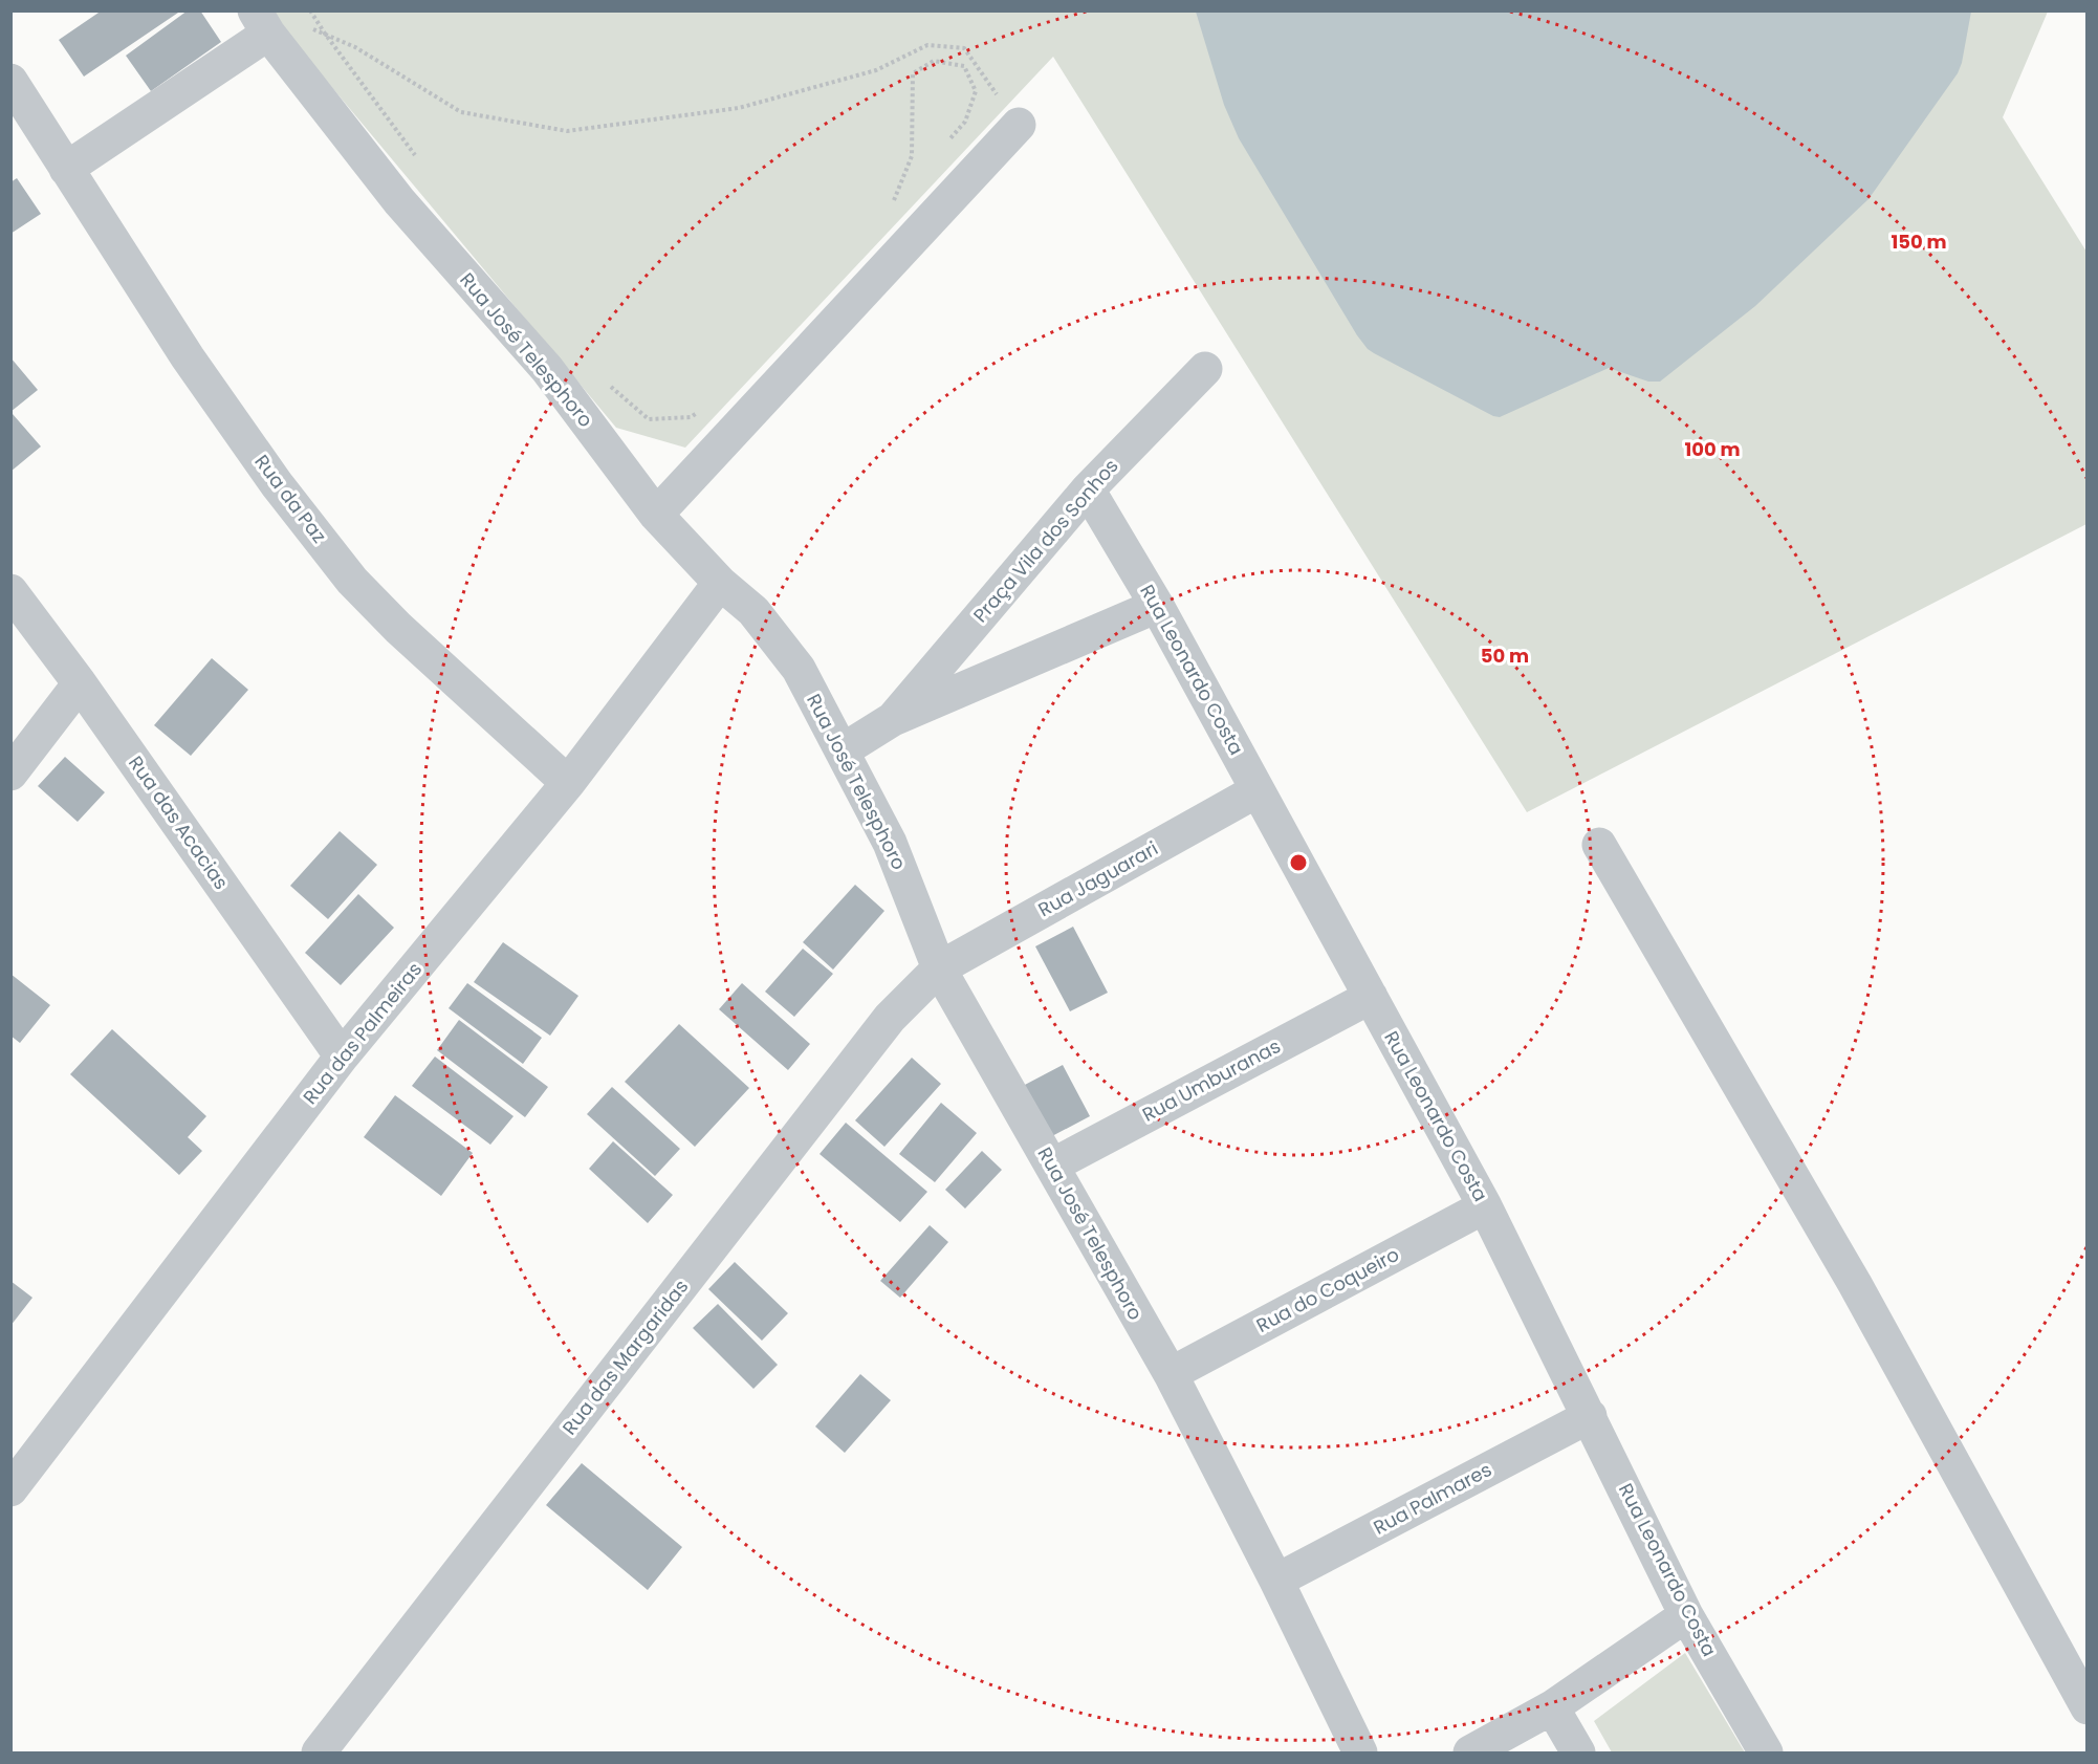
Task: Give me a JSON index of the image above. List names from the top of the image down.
{
  "streets": {
    "street": [
      "Rua José Telesphoro",
      "Rua da Paz",
      "Praça Vila dos Sonhos",
      "Rua Leonardo Costa",
      "Rua das Acacias",
      "Rua Jaguarari",
      "Rua das Palmeiras",
      "Rua Umburanas",
      "Rua do Coqueiro",
      "Rua das Margaridas",
      "Rua Palmares"
    ]
  },
  "crossings": [
    ["Rua José Telesphoro", "Praça Vila dos Sonhos"],
    ["Rua José Telesphoro", "Rua Jaguarari"],
    ["Rua José Telesphoro", "Rua das Palmeiras"],
    ["Rua José Telesphoro", "Rua Umburanas"],
    ["Rua José Telesphoro", "Rua do Coqueiro"],
    ["Rua José Telesphoro", "Rua das Margaridas"],
    ["Rua José Telesphoro", "Rua Palmares"],
    ["Rua da Paz", "Rua das Palmeiras"],
    ["Praça Vila dos Sonhos", "Rua Leonardo Costa"],
    ["Rua Leonardo Costa", "Rua Jaguarari"],
    ["Rua Leonardo Costa", "Rua Umburanas"],
    ["Rua Leonardo Costa", "Rua do Coqueiro"],
    ["Rua Leonardo Costa", "Rua Palmares"],
    ["Rua das Acacias", "Rua das Palmeiras"],
    ["Rua Jaguarari", "Rua das Margaridas"]
  ],
  "rings": ["150 m", "100 m", "50 m"]
}
